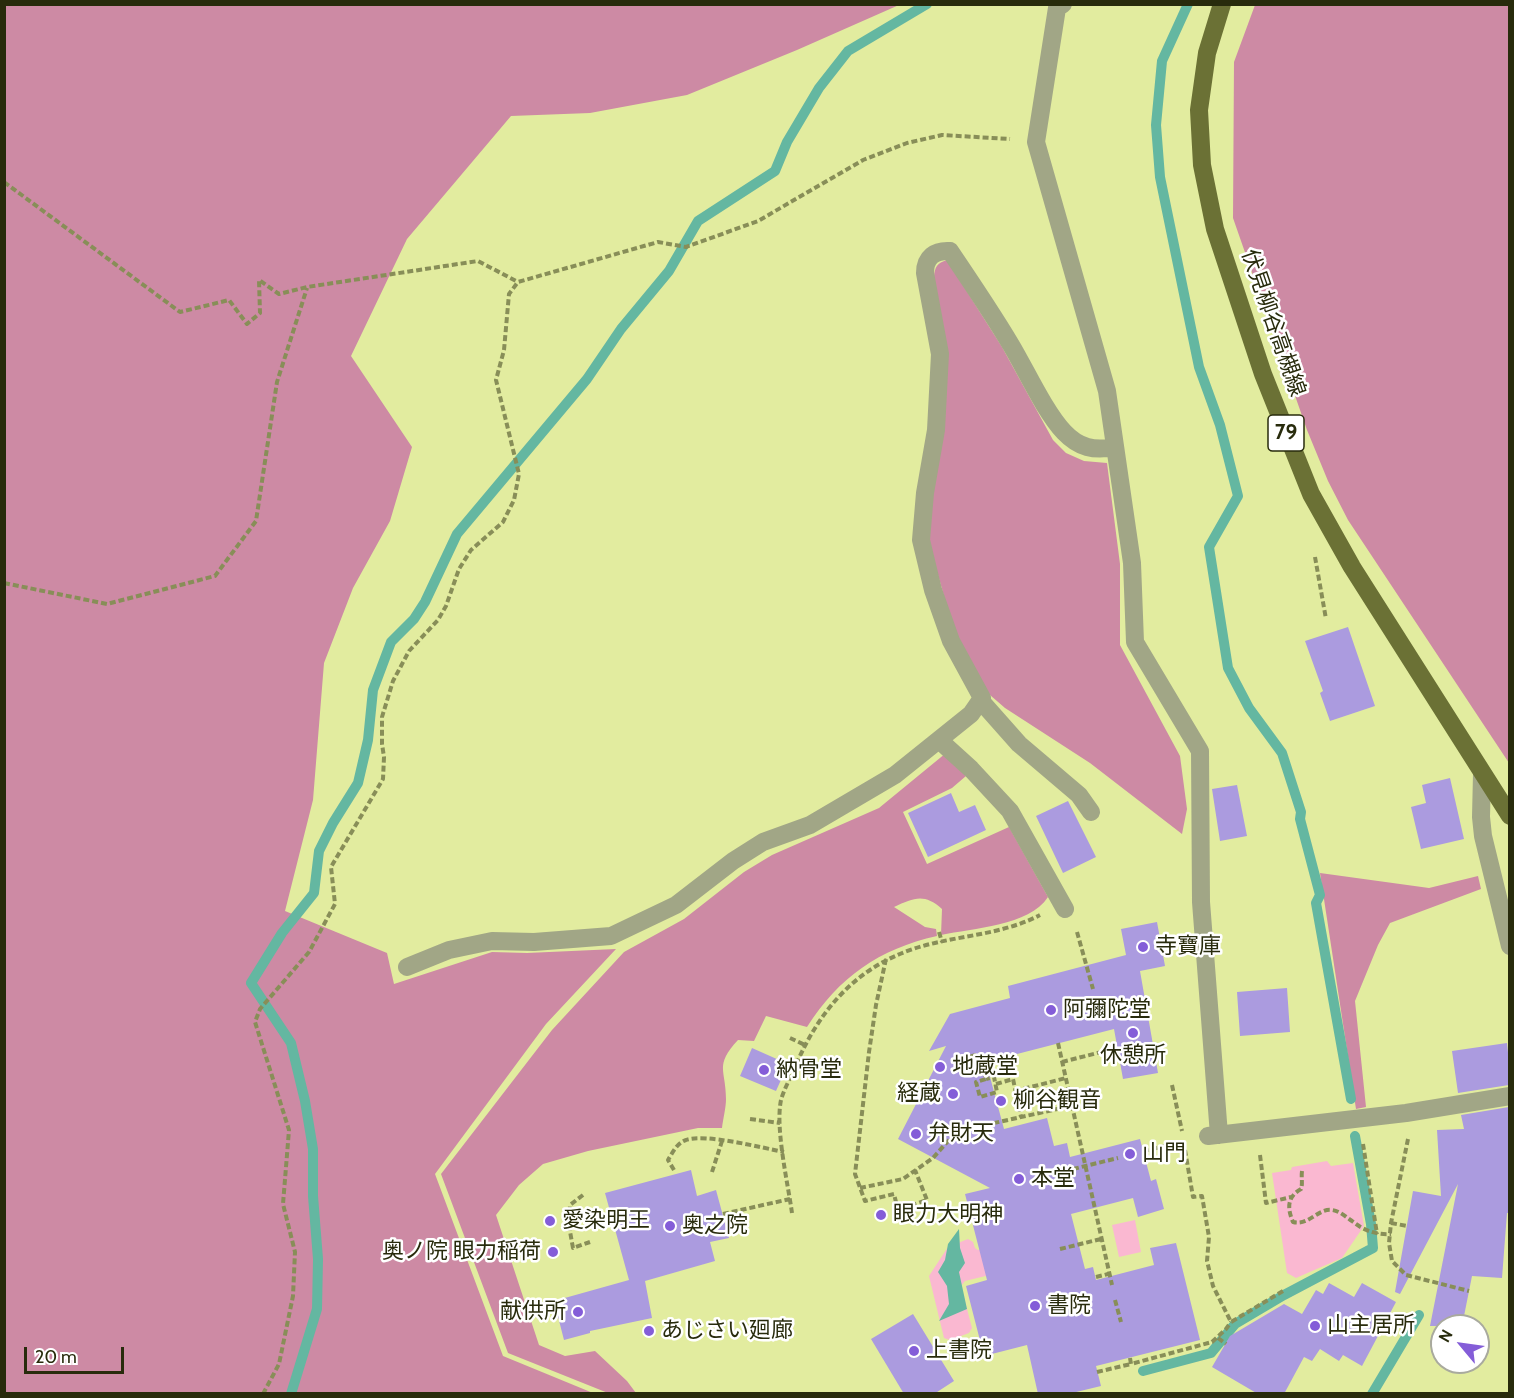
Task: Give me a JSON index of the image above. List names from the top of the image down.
{
  "streets": {
    "main road": ["伏見柳谷高槻線", "79"]
  },
  "places": [
    "寺寶庫",
    "阿彌陀堂",
    "休憩所",
    "地蔵堂",
    "納骨堂",
    "経蔵",
    "柳谷観音",
    "弁財天",
    "山門",
    "本堂",
    "眼力大明神",
    "愛染明王",
    "奥之院",
    "奥ノ院 眼力稲荷",
    "書院",
    "献供所",
    "山主居所",
    "あじさい廻廊",
    "上書院"
  ],
  "scale_bar": "20 m",
  "north": "top left"
}
